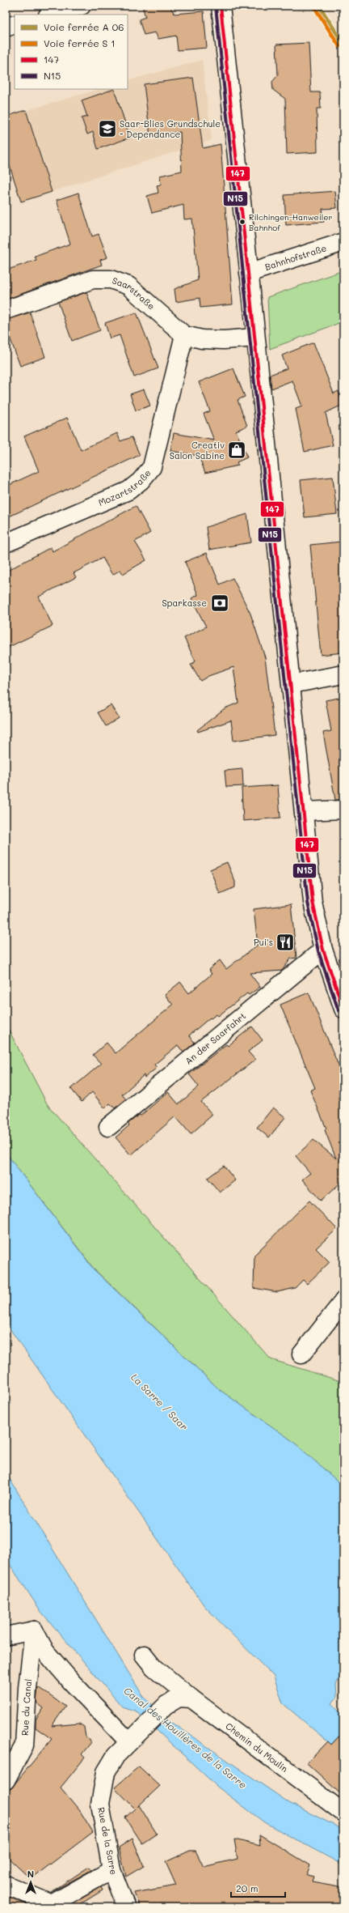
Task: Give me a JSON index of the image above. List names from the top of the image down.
{
  "streets": {
    "street": [
      "Bahnhofstraße",
      "Saarstraße",
      "Mozartstraße",
      "An der Saarfahrt",
      "Rue du Canal",
      "Chemin du Moulin",
      "Rue de la Sarre"
    ]
  },
  "crossings": [
    ["Saarstraße", "Mozartstraße"],
    ["Chemin du Moulin", "Rue de la Sarre"]
  ],
  "water": ["La Sarre / Saar", "Canal des Houillères de la Sarre"],
  "places": {
    "school or university": ["Saar-Blies Grundschule - Dependance"],
    "other": ["Rilchingen-Hanweiler Bahnhof"],
    "shop": ["Creativ Salon Sabine"],
    "bank": ["Sparkasse"],
    "restaurant": ["Pui's"]
  },
  "lines": ["transit line 147", "transit line N15"],
  "legend": [
    "Voie ferrée A 06",
    "Voie ferrée S 1",
    "147",
    "N15"
  ],
  "scale_bar": "20 m",
  "north": "top"
}
